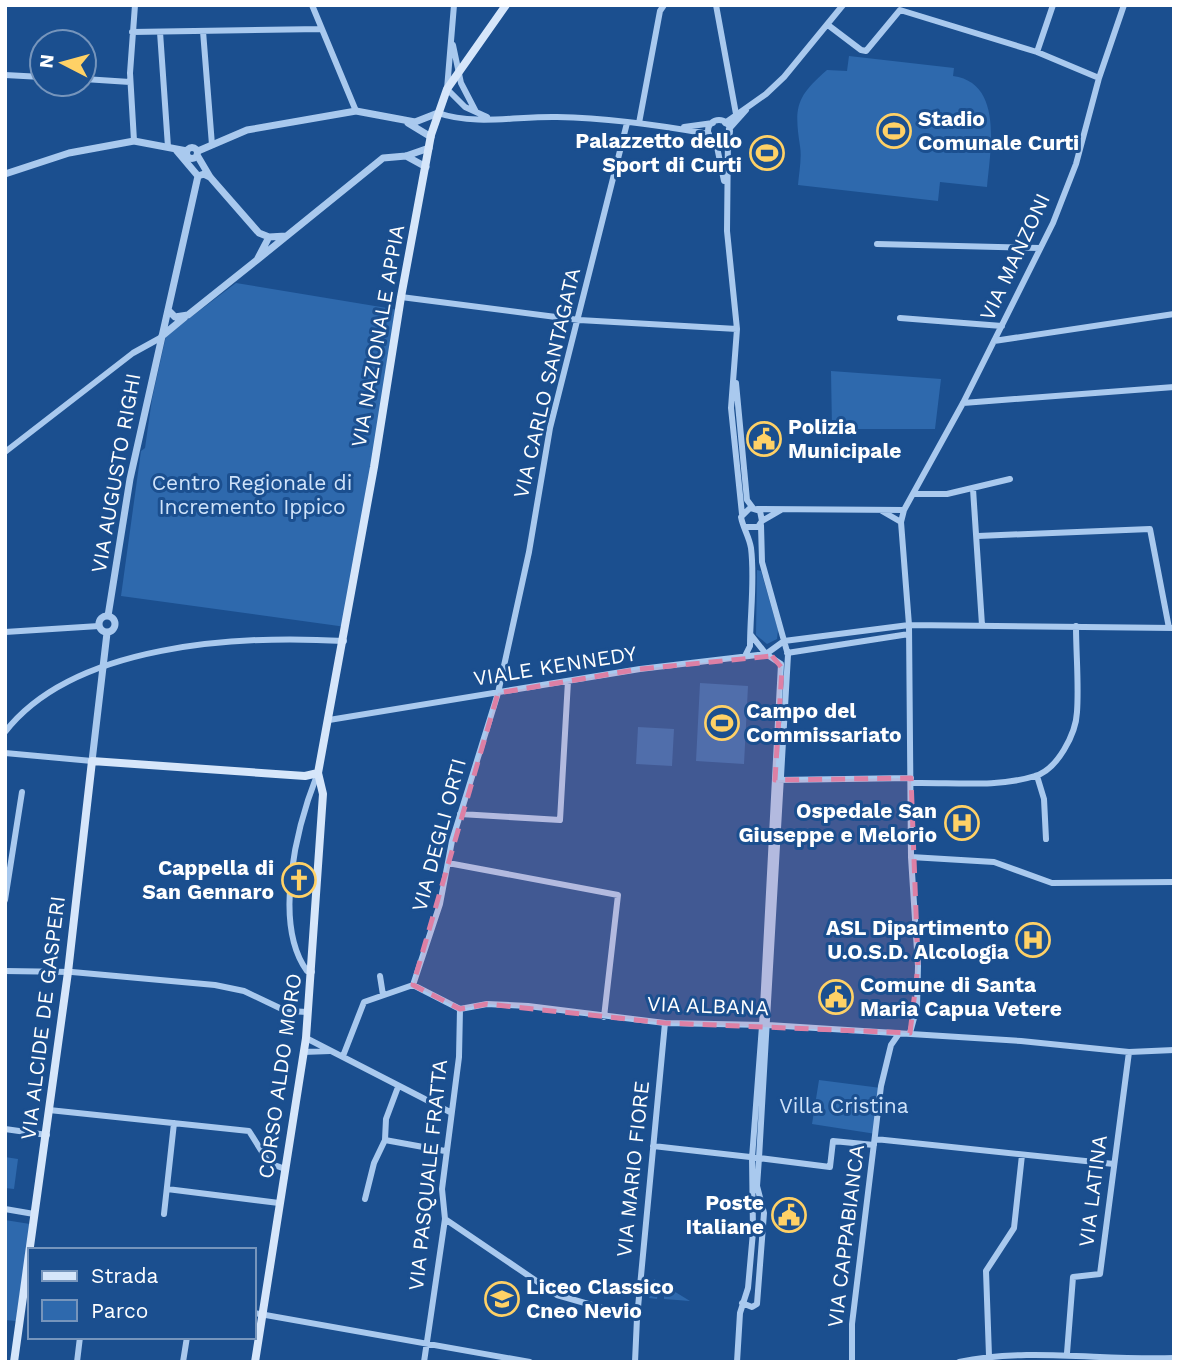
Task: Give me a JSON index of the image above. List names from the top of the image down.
{
  "streets": {
    "main road": ["VIA NAZIONALE APPIA", "VIA ALCIDE DE GASPERI", "CORSO ALDO MORO"],
    "street": [
      "VIA MANZONI",
      "VIA CARLO SANTAGATA",
      "VIA AUGUSTO RIGHI",
      "VIALE KENNEDY",
      "VIA DEGLI ORTI",
      "VIA ALBANA",
      "VIA MARIO FIORE",
      "VIA PASQUALE FRATTA",
      "VIA LATINA",
      "VIA CAPPABIANCA"
    ]
  },
  "crossings": [
    ["VIA NAZIONALE APPIA", "VIALE KENNEDY"],
    ["VIA NAZIONALE APPIA", "CORSO ALDO MORO"],
    ["VIA CARLO SANTAGATA", "VIALE KENNEDY"],
    ["VIA CARLO SANTAGATA", "VIA DEGLI ORTI"],
    ["VIALE KENNEDY", "VIA DEGLI ORTI"],
    ["VIA ALBANA", "VIA MARIO FIORE"],
    ["VIA ALBANA", "VIA PASQUALE FRATTA"],
    ["VIA ALBANA", "VIA LATINA"],
    ["VIA ALBANA", "VIA CAPPABIANCA"]
  ],
  "parks": ["Centro Regionale di Incremento Ippico", "Villa Cristina"],
  "places": {
    "sports": ["Stadio Comunale Curti", "Palazzetto dello Sport di Curti", "Campo del Commissariato"],
    "public building": ["Polizia Municipale", "Comune di Santa Maria Capua Vetere", "Poste Italiane"],
    "hospital": ["Ospedale San Giuseppe e Melorio", "ASL Dipartimento U.O.S.D. Alcologia"],
    "church": ["Cappella di San Gennaro"],
    "school or university": ["Liceo Classico Cneo Nevio"]
  },
  "legend": ["Strada", "Parco"],
  "north": "left"
}
